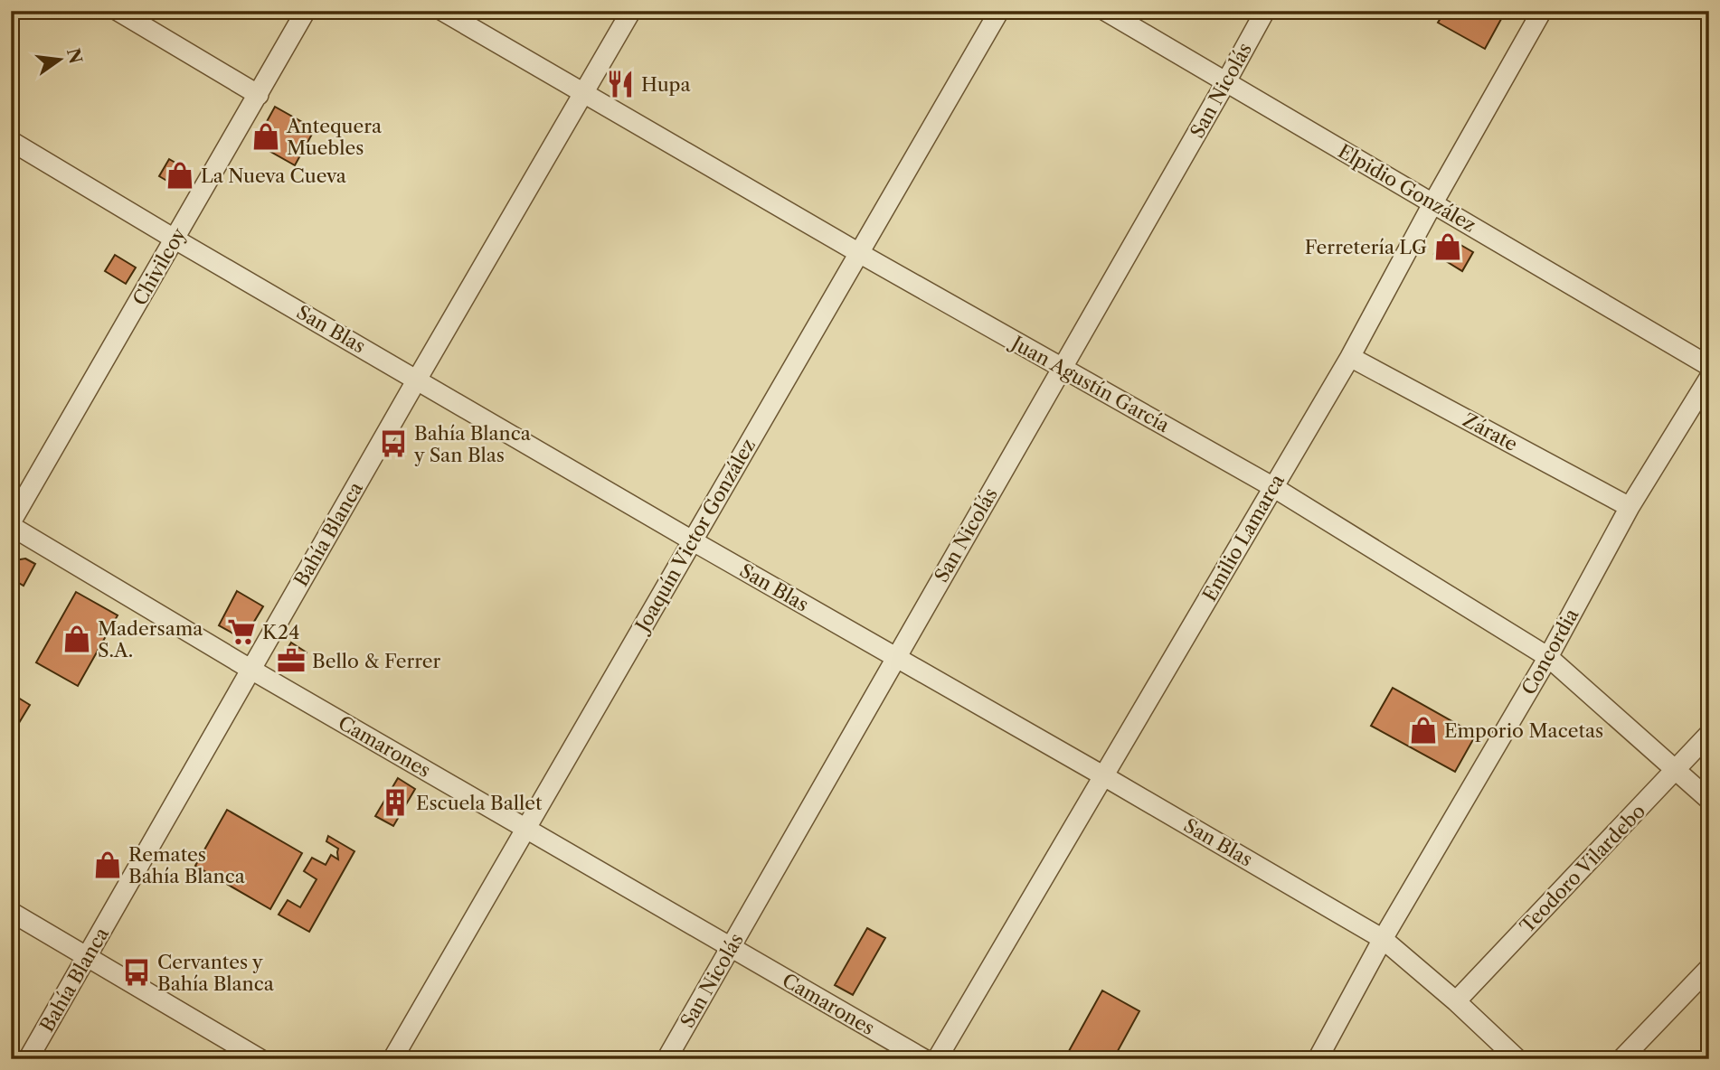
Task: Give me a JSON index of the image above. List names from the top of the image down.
{
  "streets": {
    "street": [
      "San Nicolás",
      "Elpidio González",
      "Chivilcoy",
      "San Blas",
      "Juan Agustín García",
      "Zárate",
      "Bahía Blanca",
      "Joaquín Victor González",
      "Emilio Lamarca",
      "Concordia",
      "Camarones",
      "Teodoro Vilardebo"
    ]
  },
  "crossings": [
    ["San Nicolás", "Elpidio González"],
    ["San Nicolás", "San Blas"],
    ["San Nicolás", "Juan Agustín García"],
    ["San Nicolás", "Camarones"],
    ["Elpidio González", "Emilio Lamarca"],
    ["Chivilcoy", "San Blas"],
    ["Chivilcoy", "Camarones"],
    ["San Blas", "Bahía Blanca"],
    ["San Blas", "Joaquín Victor González"],
    ["San Blas", "Emilio Lamarca"],
    ["San Blas", "Concordia"],
    ["San Blas", "Teodoro Vilardebo"],
    ["Juan Agustín García", "Bahía Blanca"],
    ["Juan Agustín García", "Joaquín Victor González"],
    ["Juan Agustín García", "Emilio Lamarca"],
    ["Juan Agustín García", "Concordia"],
    ["Juan Agustín García", "Teodoro Vilardebo"],
    ["Zárate", "Emilio Lamarca"],
    ["Zárate", "Concordia"],
    ["Bahía Blanca", "Camarones"],
    ["Joaquín Victor González", "Camarones"]
  ],
  "places": {
    "restaurant": ["Hupa"],
    "shop": [
      "Antequera Muebles",
      "La Nueva Cueva",
      "Ferretería LG",
      "Madersama S.A.",
      "Emporio Macetas",
      "Remates Bahía Blanca"
    ],
    "bus stop": ["Bahía Blanca y San Blas", "Cervantes y Bahía Blanca"],
    "supermarket": ["K24"],
    "office": ["Bello & Ferrer"],
    "building": ["Escuela Ballet"]
  },
  "north": "right"
}
